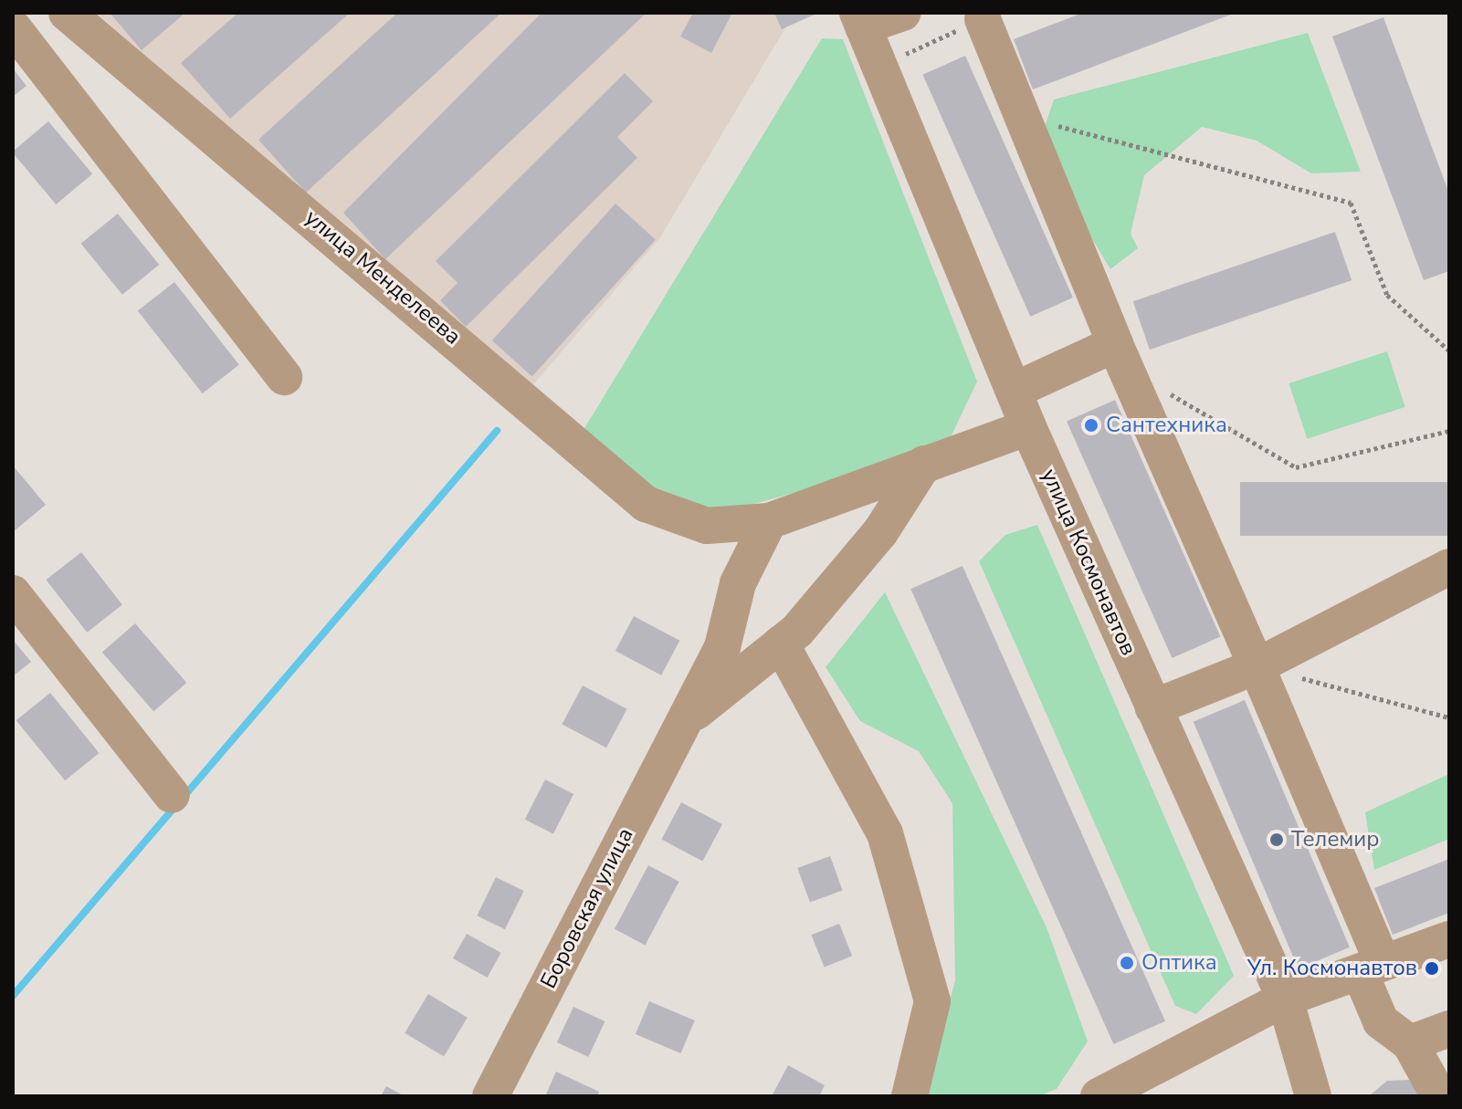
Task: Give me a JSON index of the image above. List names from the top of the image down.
{
  "streets": {
    "street": ["улица Менделеева", "улица Космонавтов", "Боровская улица"]
  },
  "crossings": [
    ["улица Менделеева", "Боровская улица"]
  ],
  "places": [
    "Сантехника",
    "Телемир",
    "Оптика",
    "Ул. Космонавтов"
  ]
}
